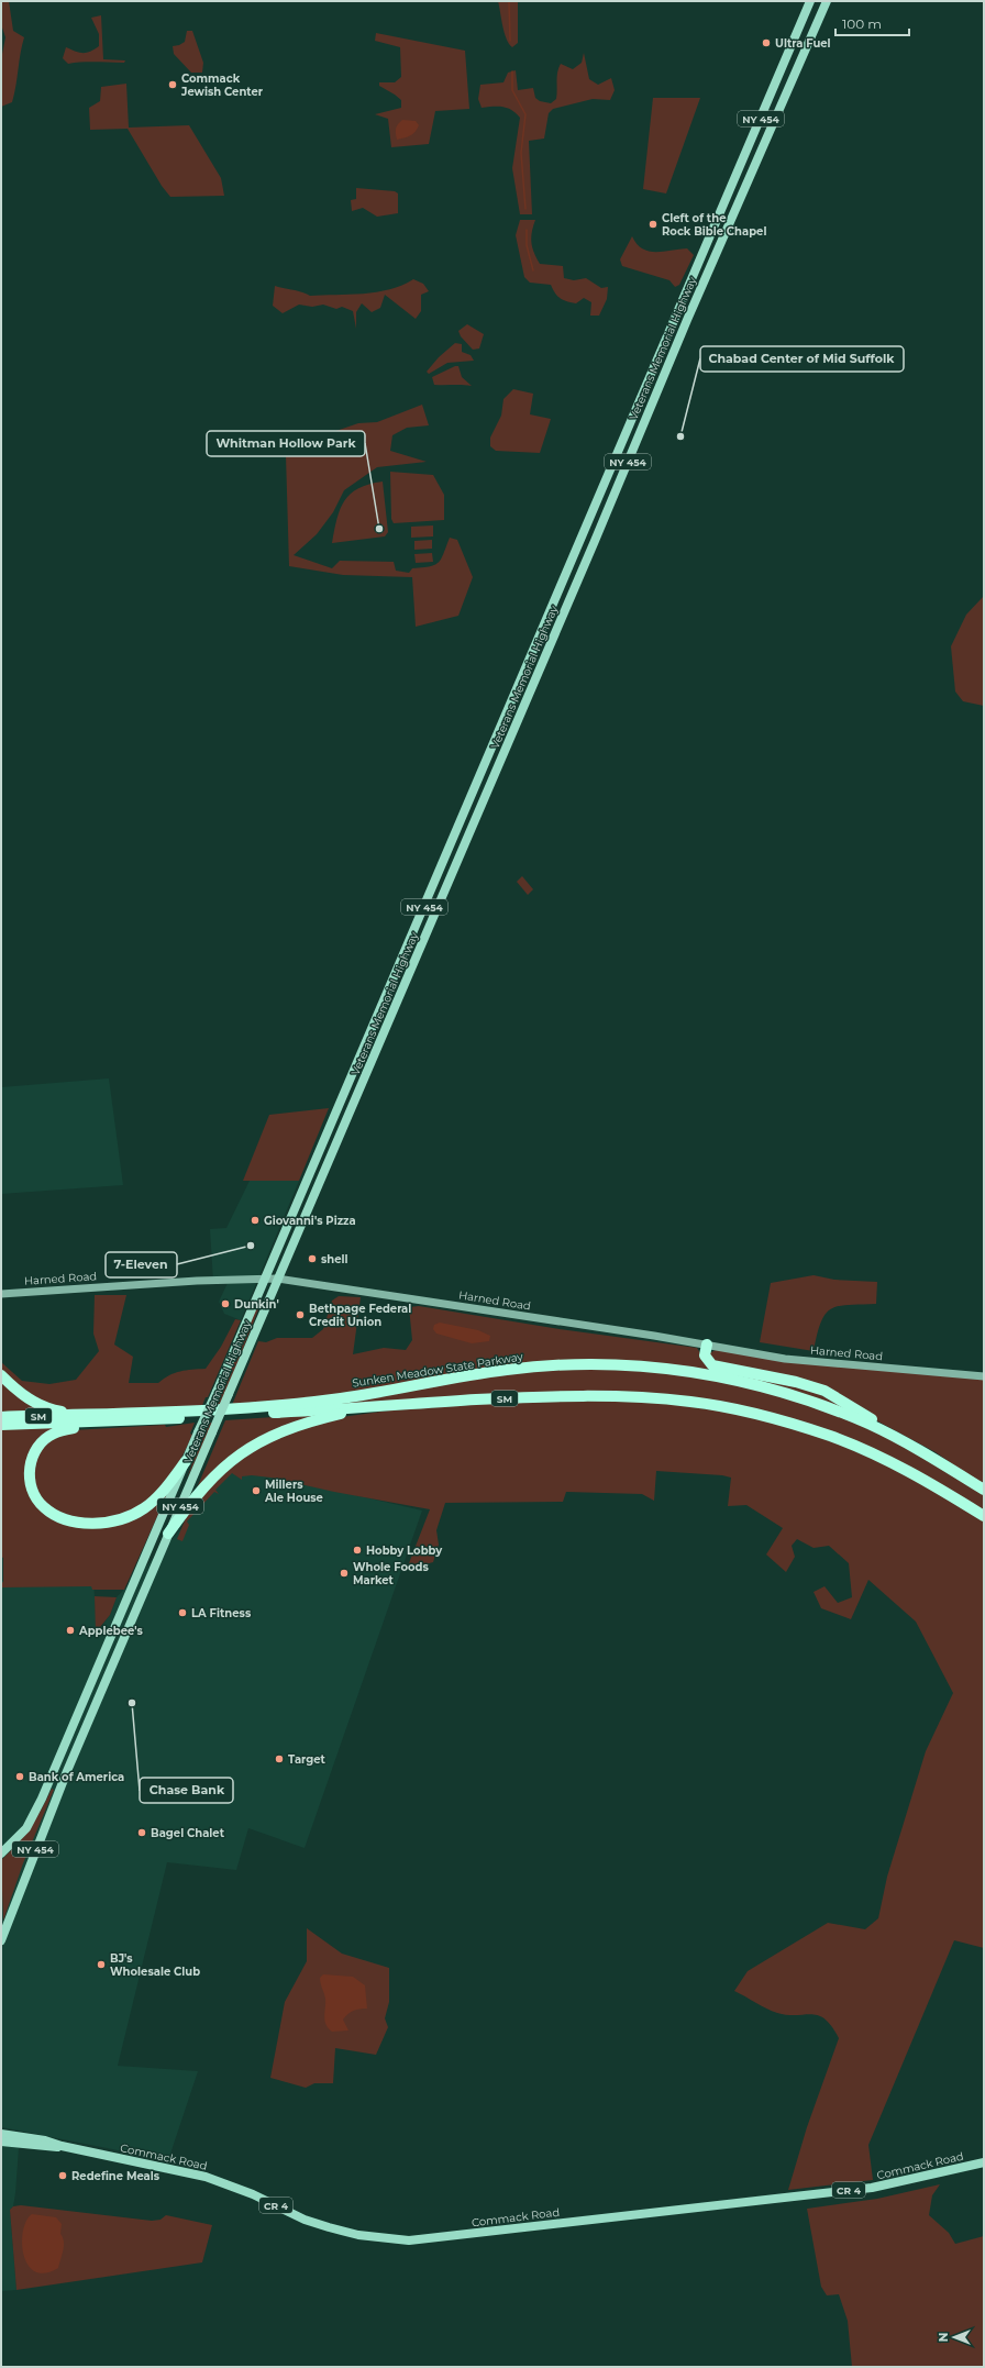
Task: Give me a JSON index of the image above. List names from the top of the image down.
{
  "streets": {
    "highway": ["Sunken Meadow State Parkway", "SM"],
    "main road": [
      "NY 454",
      "Veterans Memorial Highway",
      "Harned Road",
      "Commack Road",
      "CR 4"
    ]
  },
  "crossings": [
    ["Veterans Memorial Highway", "Harned Road"]
  ],
  "places": [
    "Ultra Fuel",
    "Commack Jewish Center",
    "Cleft of the Rock Bible Chapel",
    "Chabad Center of Mid Suffolk",
    "Whitman Hollow Park",
    "Giovanni's Pizza",
    "7-Eleven",
    "shell",
    "Dunkin'",
    "Bethpage Federal Credit Union",
    "Millers Ale House",
    "Hobby Lobby",
    "Whole Foods Market",
    "LA Fitness",
    "Applebee's",
    "Chase Bank",
    "Target",
    "Bank of America",
    "Bagel Chalet",
    "BJ's Wholesale Club",
    "Redefine Meals"
  ],
  "scale_bar": "100 m",
  "north": "left"
}
